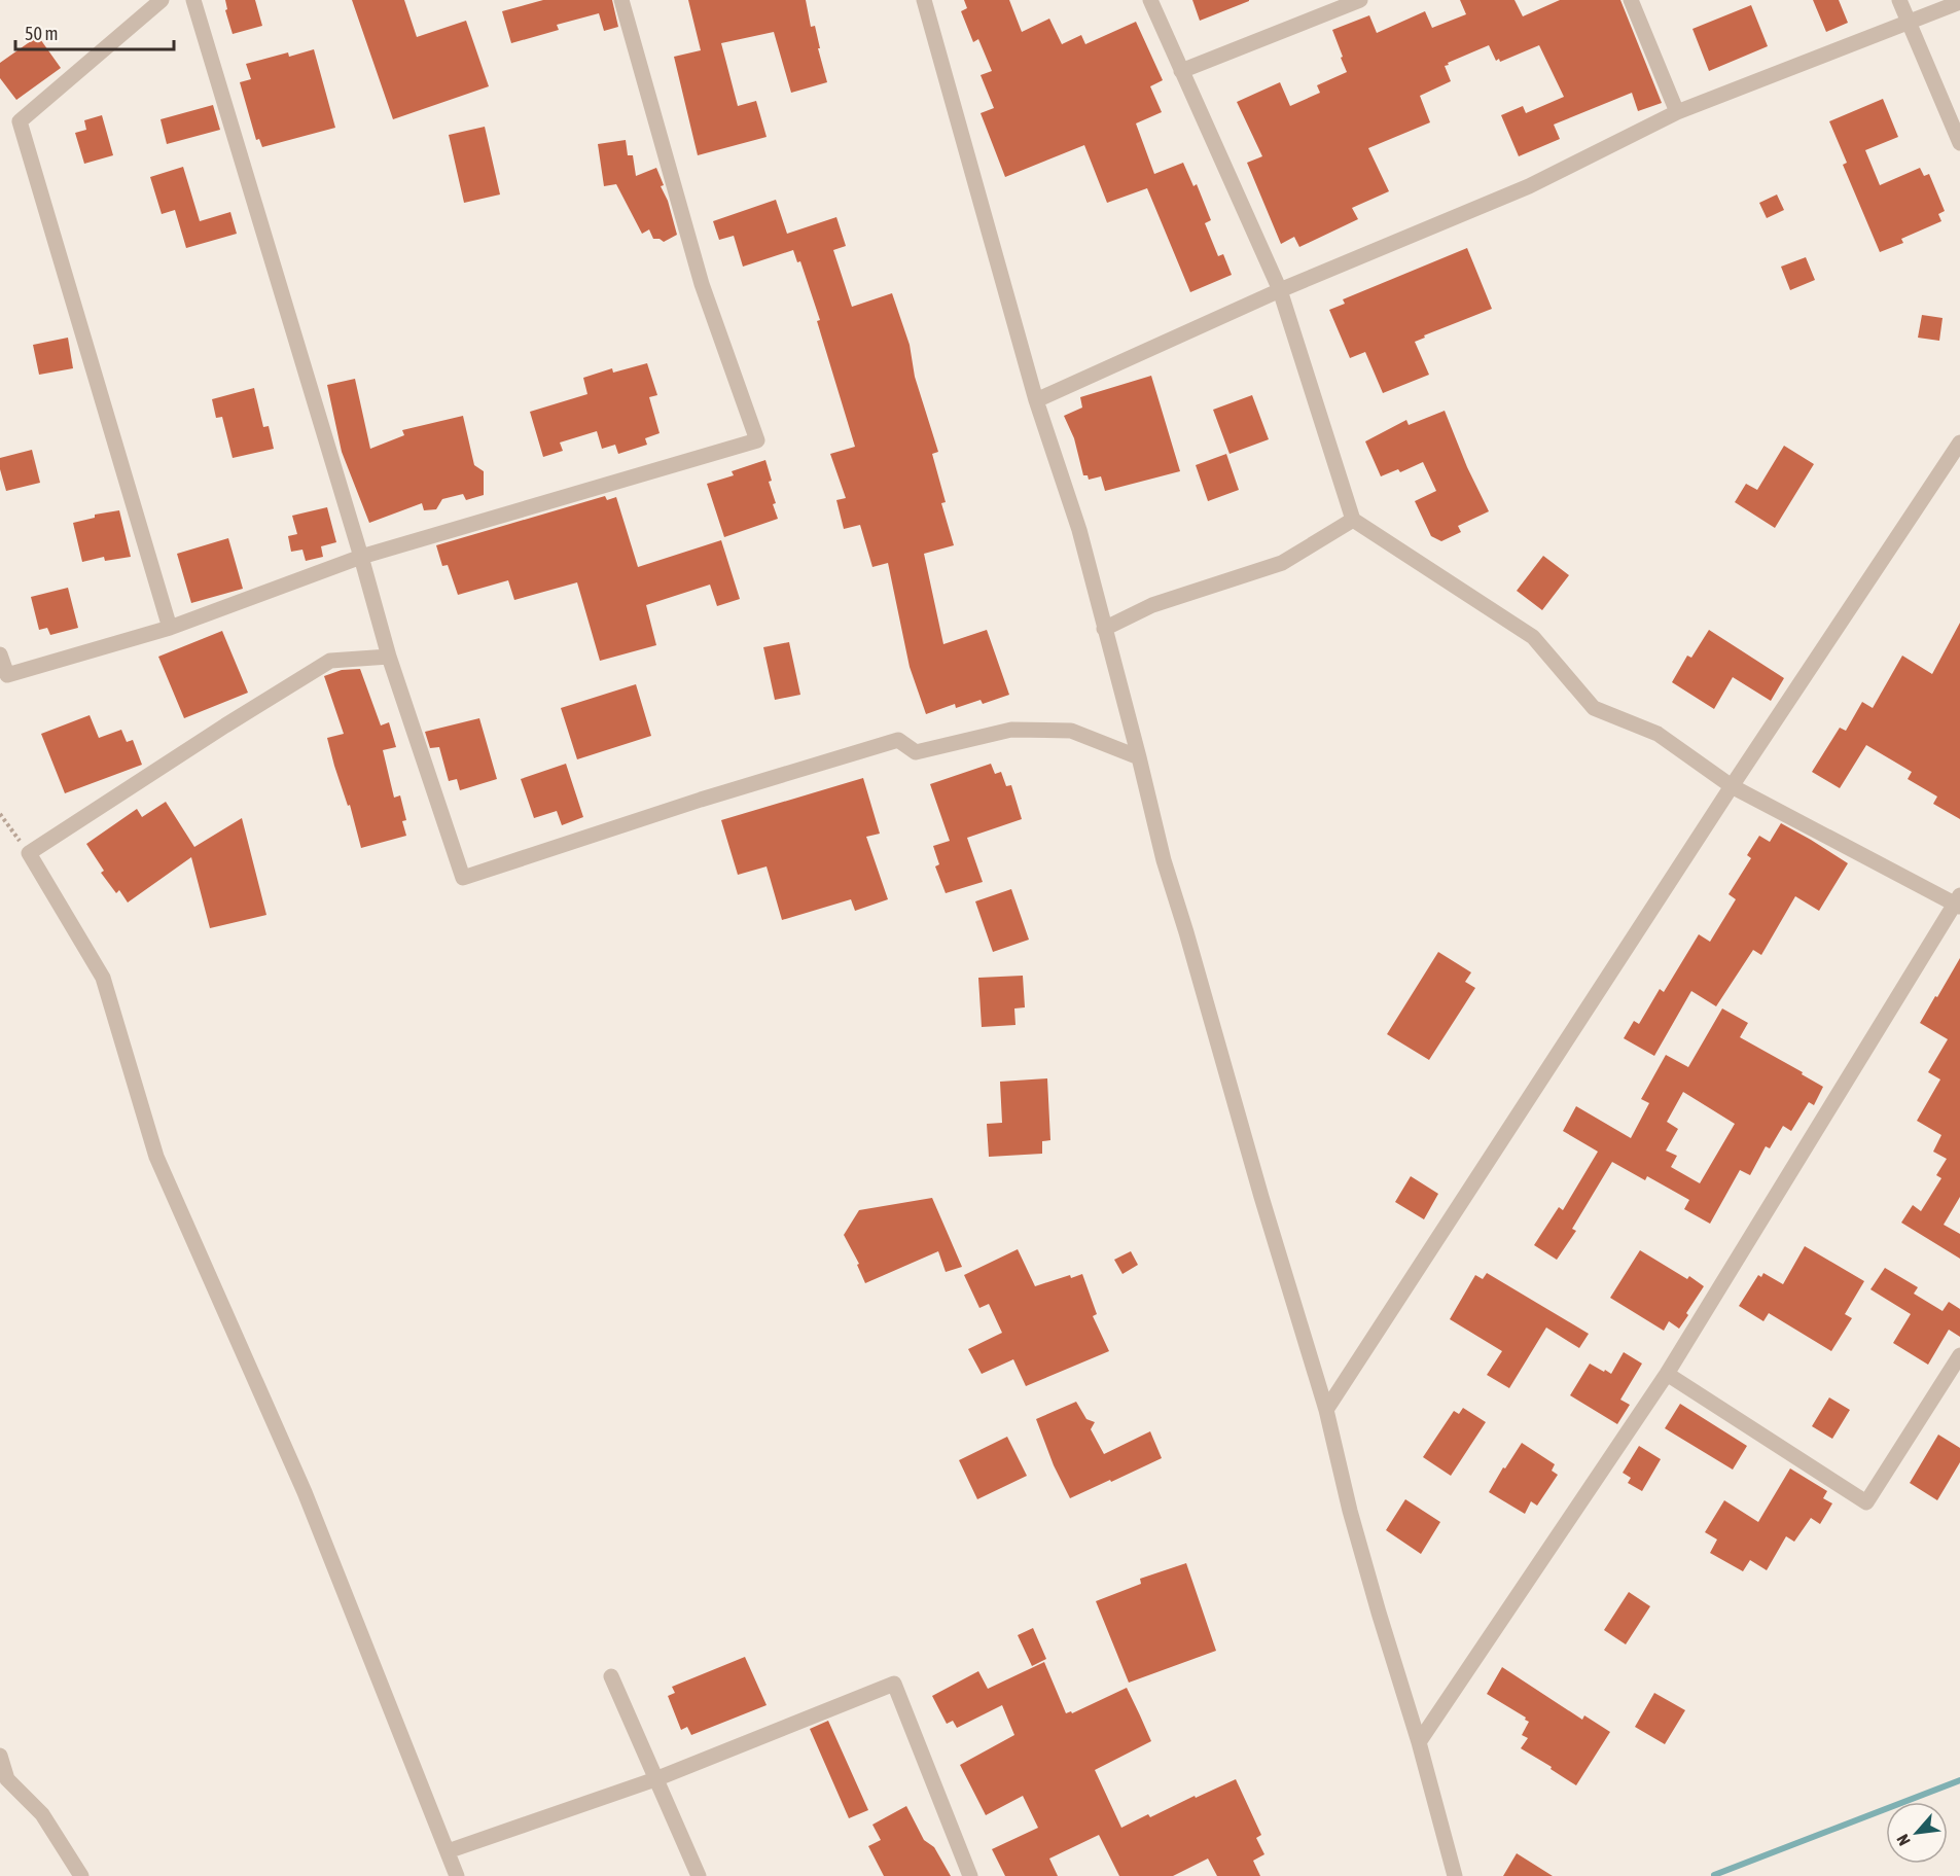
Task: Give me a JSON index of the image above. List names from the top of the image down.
{
  "scale_bar": "50 m",
  "north": "bottom left"
}
